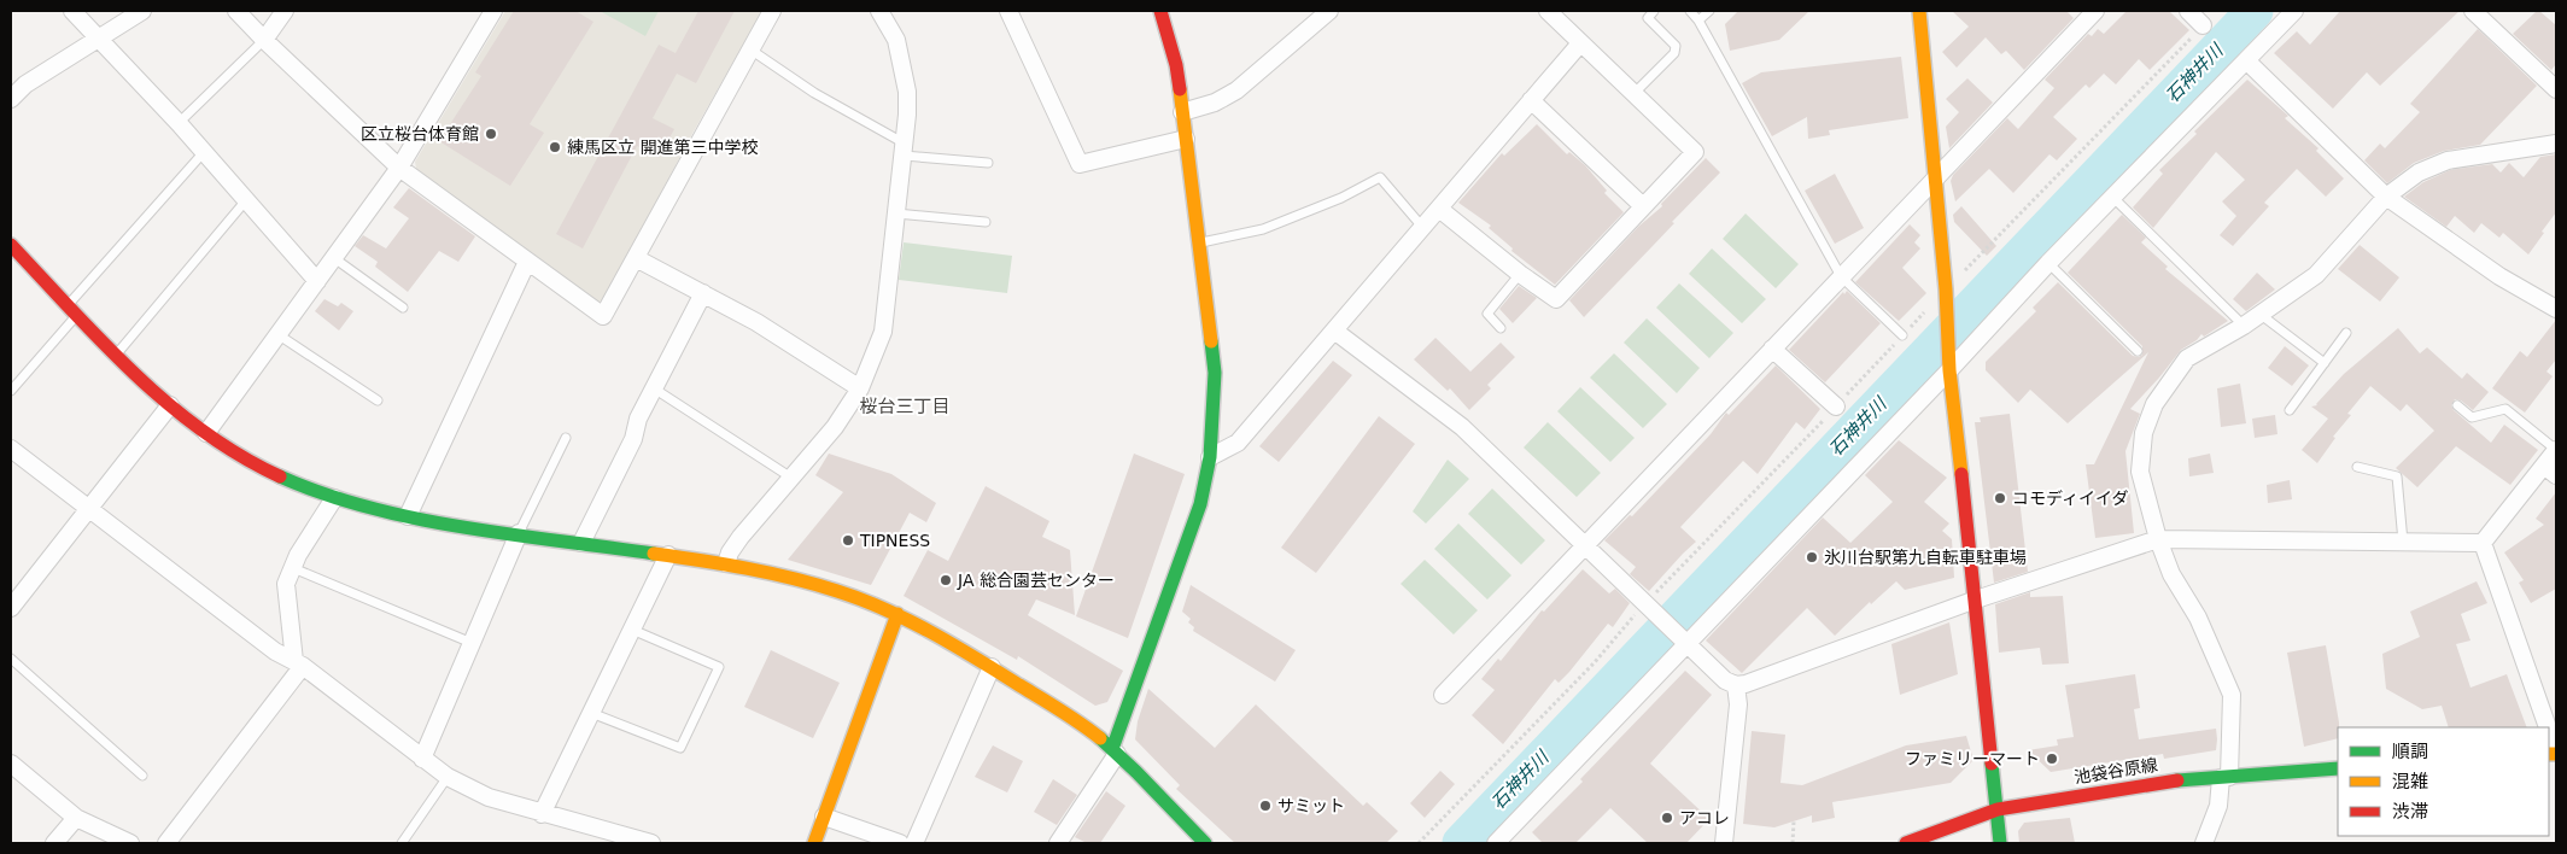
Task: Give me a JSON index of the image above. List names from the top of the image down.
{
  "streets": {
    "street": ["池袋谷原線"]
  },
  "districts": ["桜台三丁目"],
  "water": ["石神井川"],
  "places": [
    "区立桜台体育館",
    "練馬区立 開進第三中学校",
    "コモディイイダ",
    "TIPNESS",
    "氷川台駅第九自転車駐車場",
    "JA 総合園芸センター",
    "ファミリーマート",
    "サミット",
    "アコレ"
  ],
  "legend": ["順調", "混雑", "渋滞"]
}
